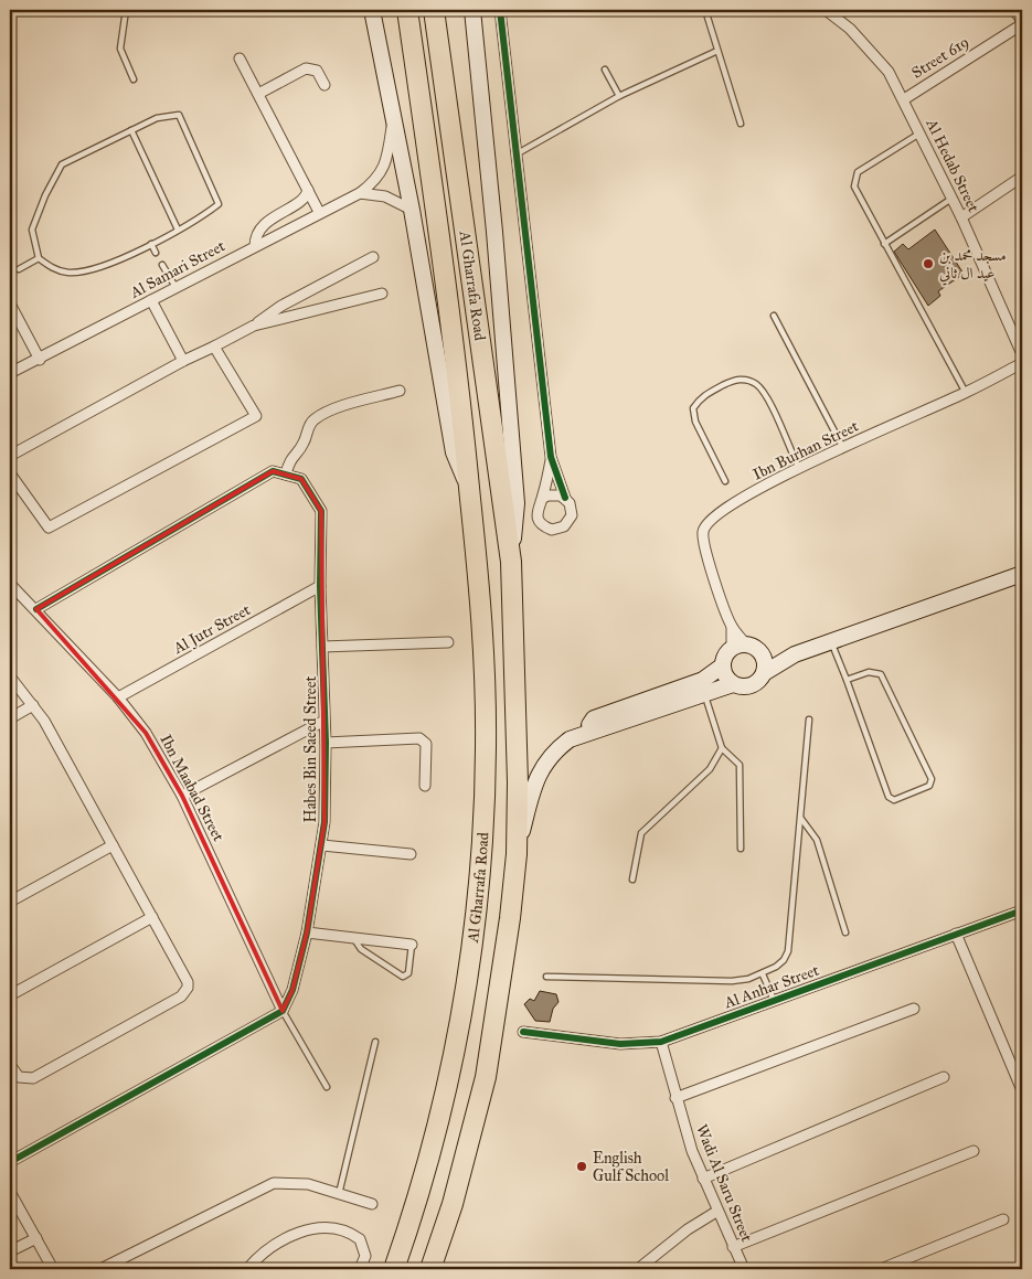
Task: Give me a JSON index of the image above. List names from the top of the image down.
{
  "streets": {
    "highway": ["Al Gharrafa Road"],
    "street": [
      "Street 619",
      "Al Hedab Street",
      "Al Samari Street",
      "Ibn Burhan Street",
      "Al Jutr Street",
      "Habes Bin Saeed Street",
      "Ibn Maabad Street",
      "Al Anhar Street",
      "Wadi Al Saru Street"
    ]
  },
  "crossings": [
    ["Street 619", "Al Hedab Street"],
    ["Al Samari Street", "Al Gharrafa Road"],
    ["Al Jutr Street", "Habes Bin Saeed Street"],
    ["Al Jutr Street", "Ibn Maabad Street"],
    ["Habes Bin Saeed Street", "Ibn Maabad Street"],
    ["Al Anhar Street", "Wadi Al Saru Street"]
  ],
  "places": ["مسجد محمد بن عيد ال ثاني", "English Gulf School"]
}
